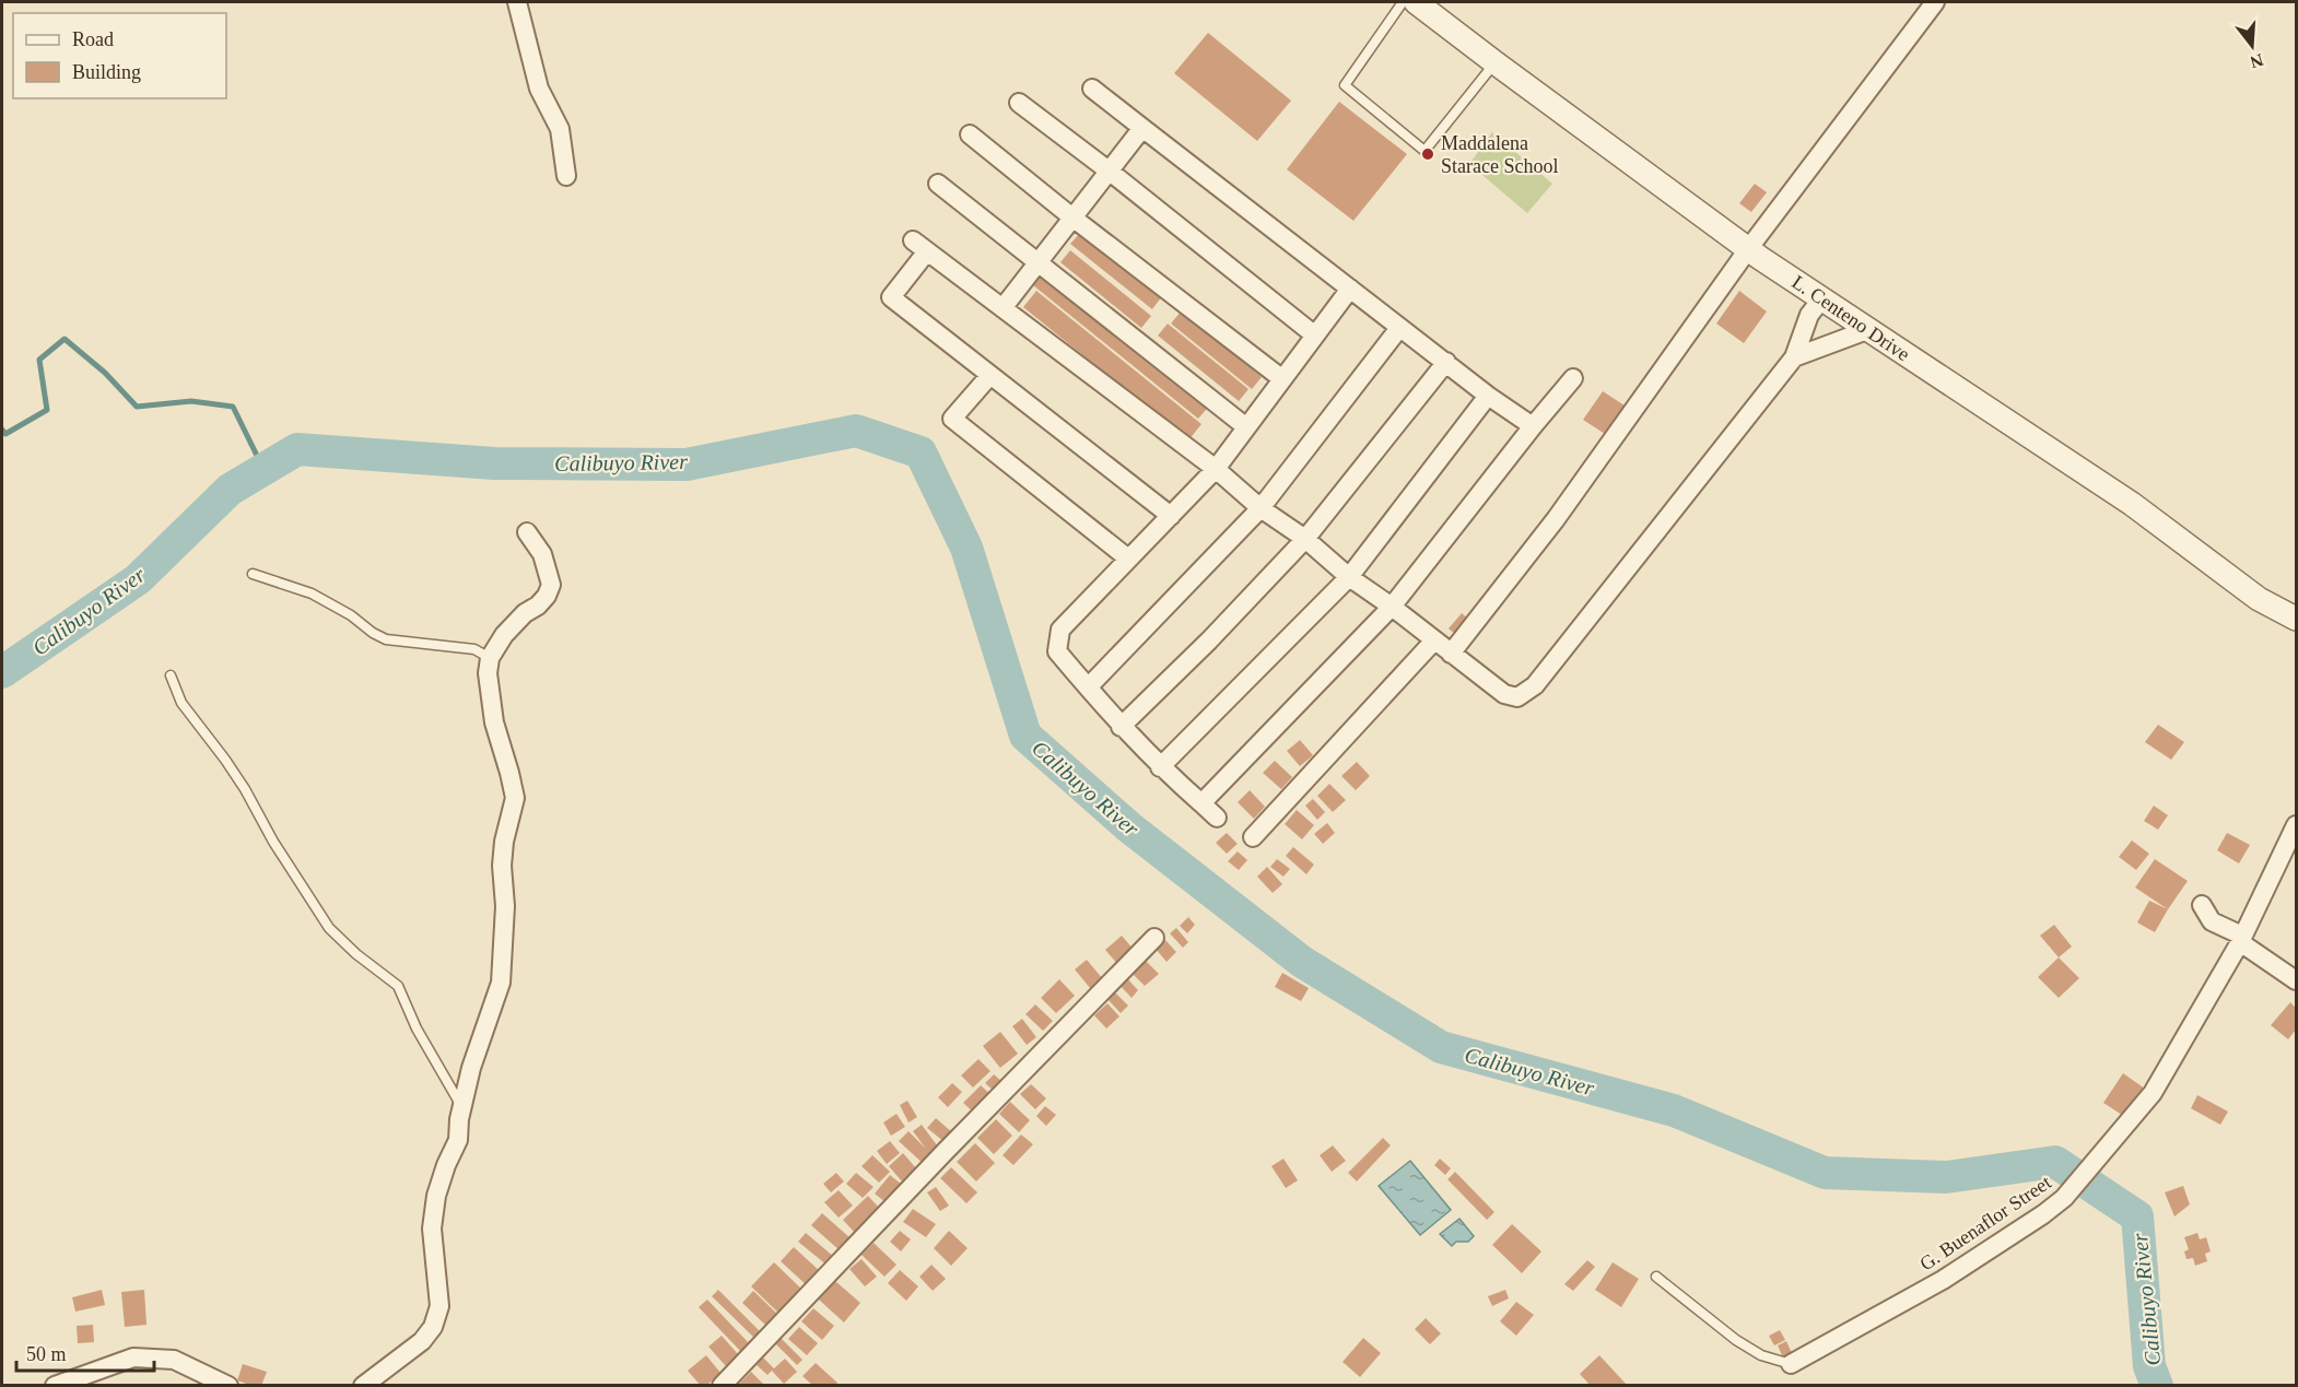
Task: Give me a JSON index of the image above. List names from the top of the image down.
{
  "streets": {
    "street": ["L. Centeno Drive", "G. Buenaflor Street"]
  },
  "water": ["Calibuyo River"],
  "places": ["Maddalena Starace School"],
  "legend": ["Road", "Building"],
  "scale_bar": "50 m",
  "north": "bottom"
}
